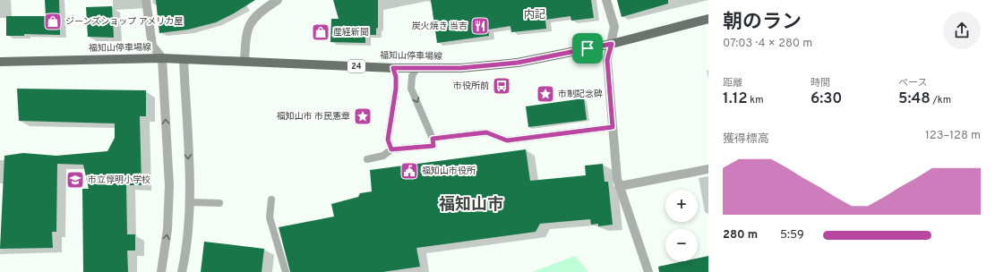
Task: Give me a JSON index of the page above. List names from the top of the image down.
{
  "streets": {
    "main road": ["福知山停車場線", "24"]
  },
  "districts": ["内記", "福知山市"],
  "places": {
    "shop": ["ジーンズショップ アメリカ屋", "産経新聞"],
    "restaurant": ["炭火焼き 当吉"],
    "bus stop": ["市役所前"],
    "place": ["市制記念碑", "福知山市 市民憲章"],
    "public building": ["福知山市役所"],
    "school or university": ["市立惇明小学校"]
  },
  "page": {
    "heading": ["朝のラン", "07:03 · 4 × 280 m"],
    "stats": [
      ["距離", "1.12 km"],
      ["時間", "6:30"],
      ["ペース", "5:48 /km"]
    ],
    "chart": ["獲得標高", "123–128 m"],
    "map_buttons": ["+", "−"],
    "list": [
      {
        "name": "280 m",
        "note": "5:59"
      }
    ]
  }
}
